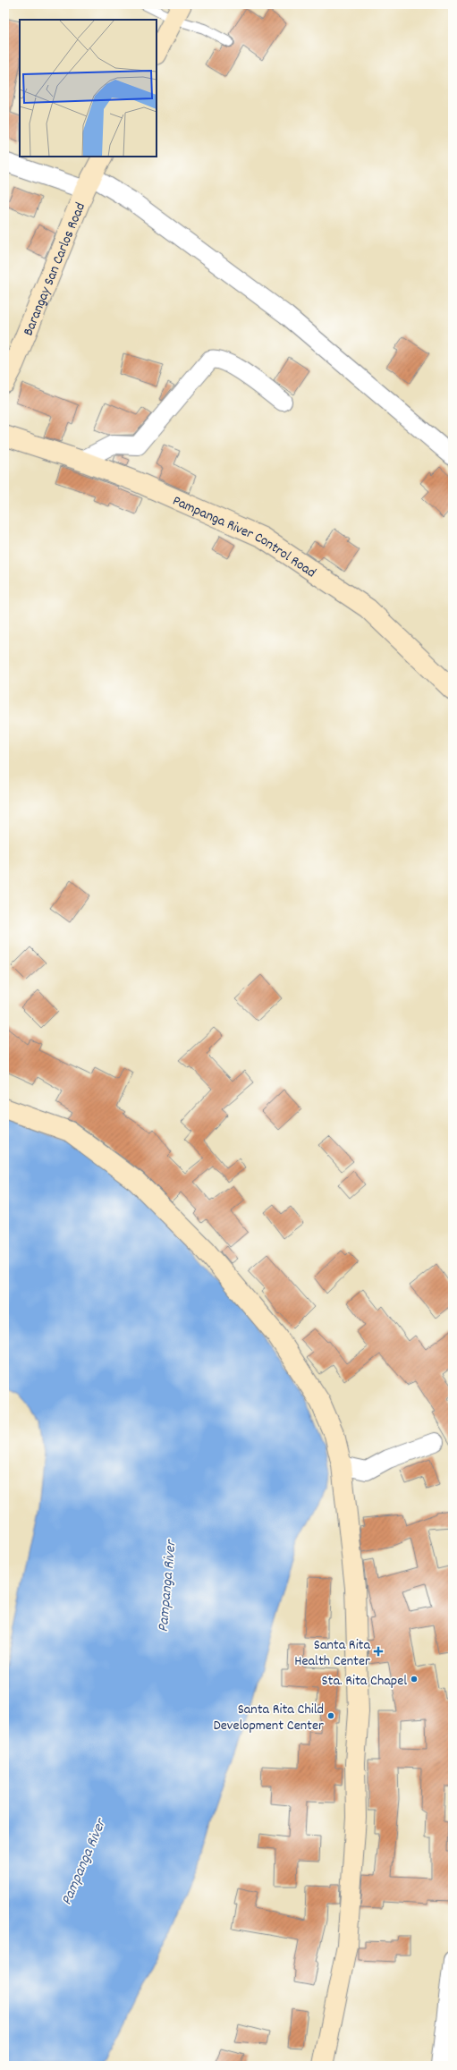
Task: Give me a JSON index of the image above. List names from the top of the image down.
{
  "streets": {
    "street": ["Barangay San Carlos Road", "Pampanga River Control Road"]
  },
  "water": ["Pampanga River"],
  "places": {
    "health": ["Santa Rita Health Center"],
    "other": ["Sta. Rita Chapel", "Santa Rita Child Development Center"]
  }
}
